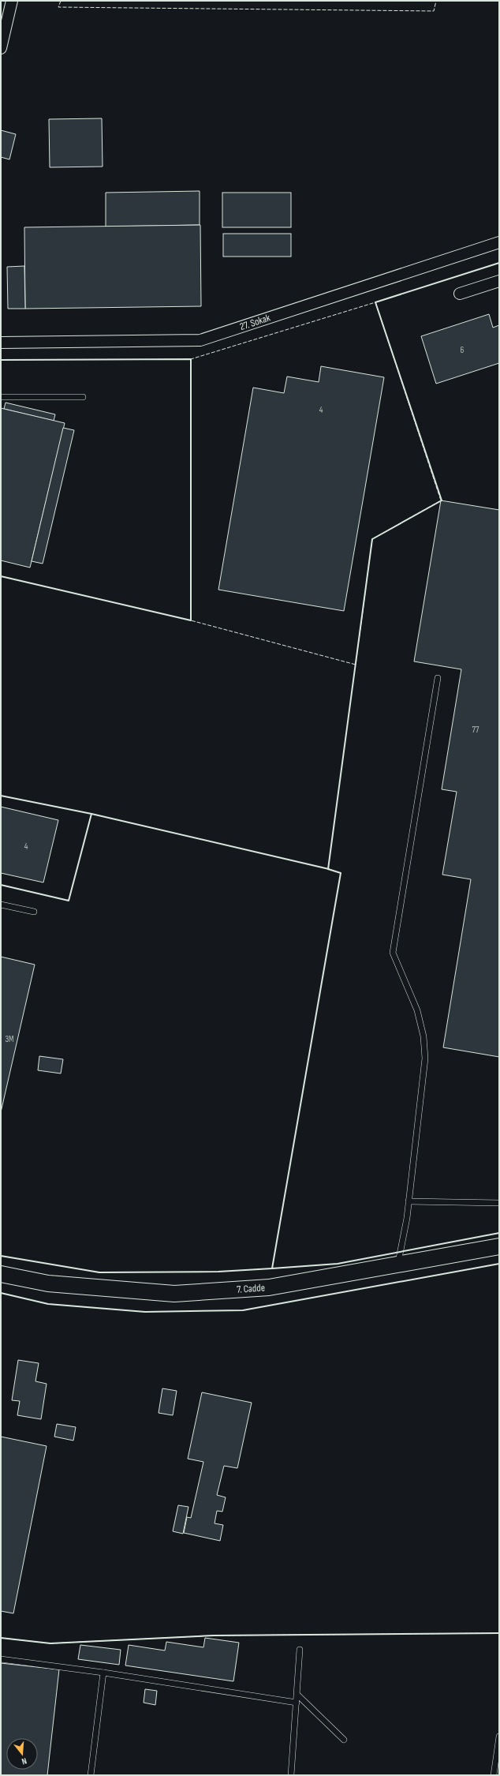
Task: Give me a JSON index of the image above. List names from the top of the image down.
{
  "streets": {
    "street": ["27. Sokak", "7. Cadde"]
  },
  "house_numbers": [
    "6",
    "4",
    "77",
    "4",
    "3M"
  ],
  "north": "bottom"
}
